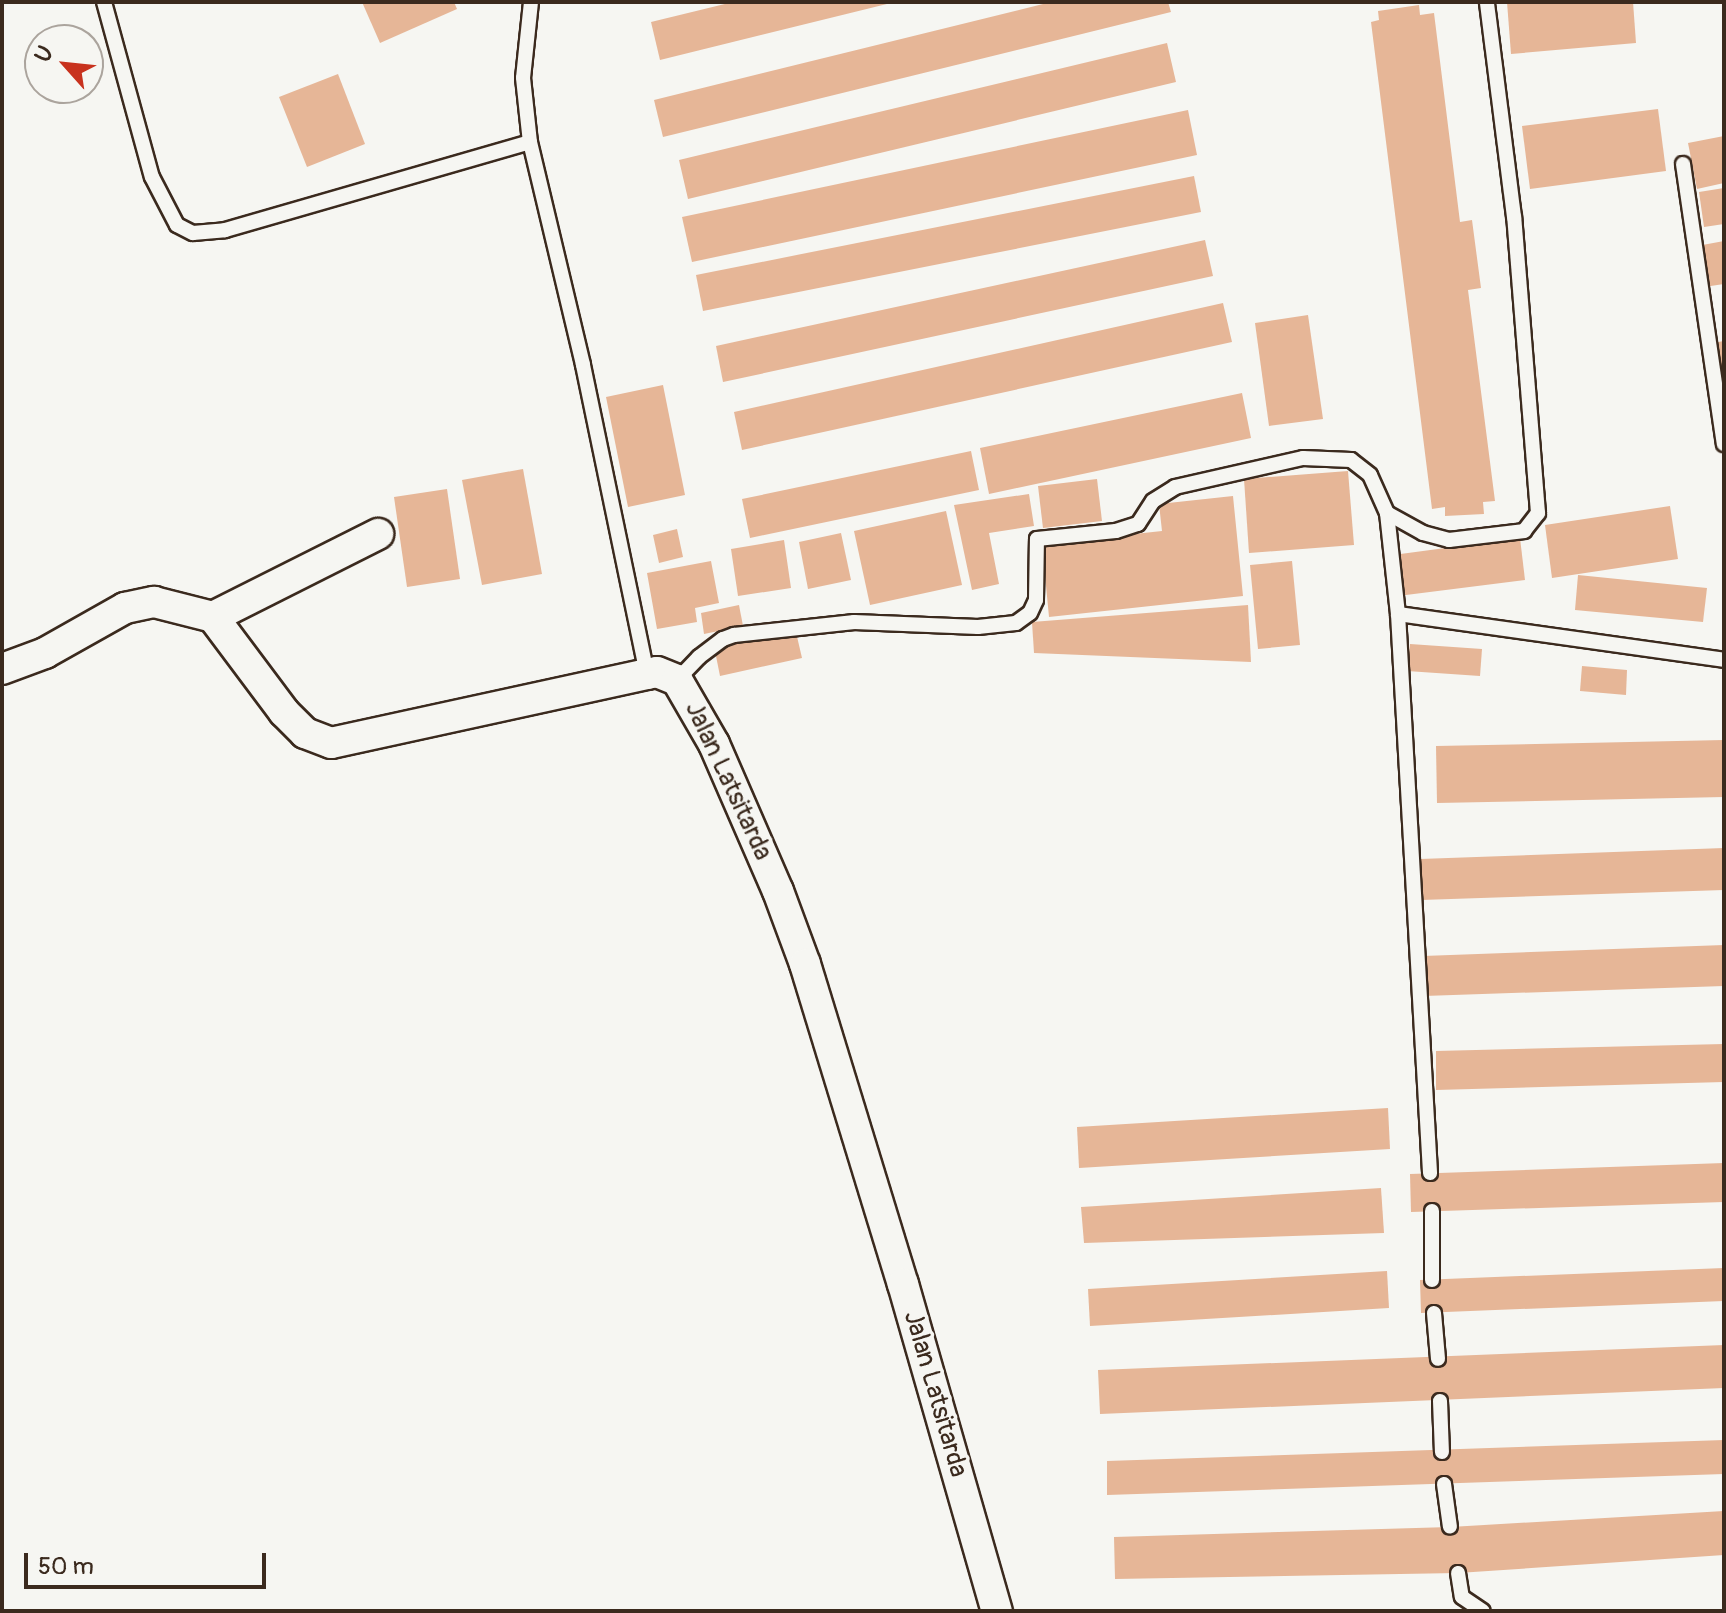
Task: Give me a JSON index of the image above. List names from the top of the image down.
{
  "streets": {
    "street": ["Jalan Latsitarda"]
  },
  "scale_bar": "50 m",
  "north": "top left"
}
